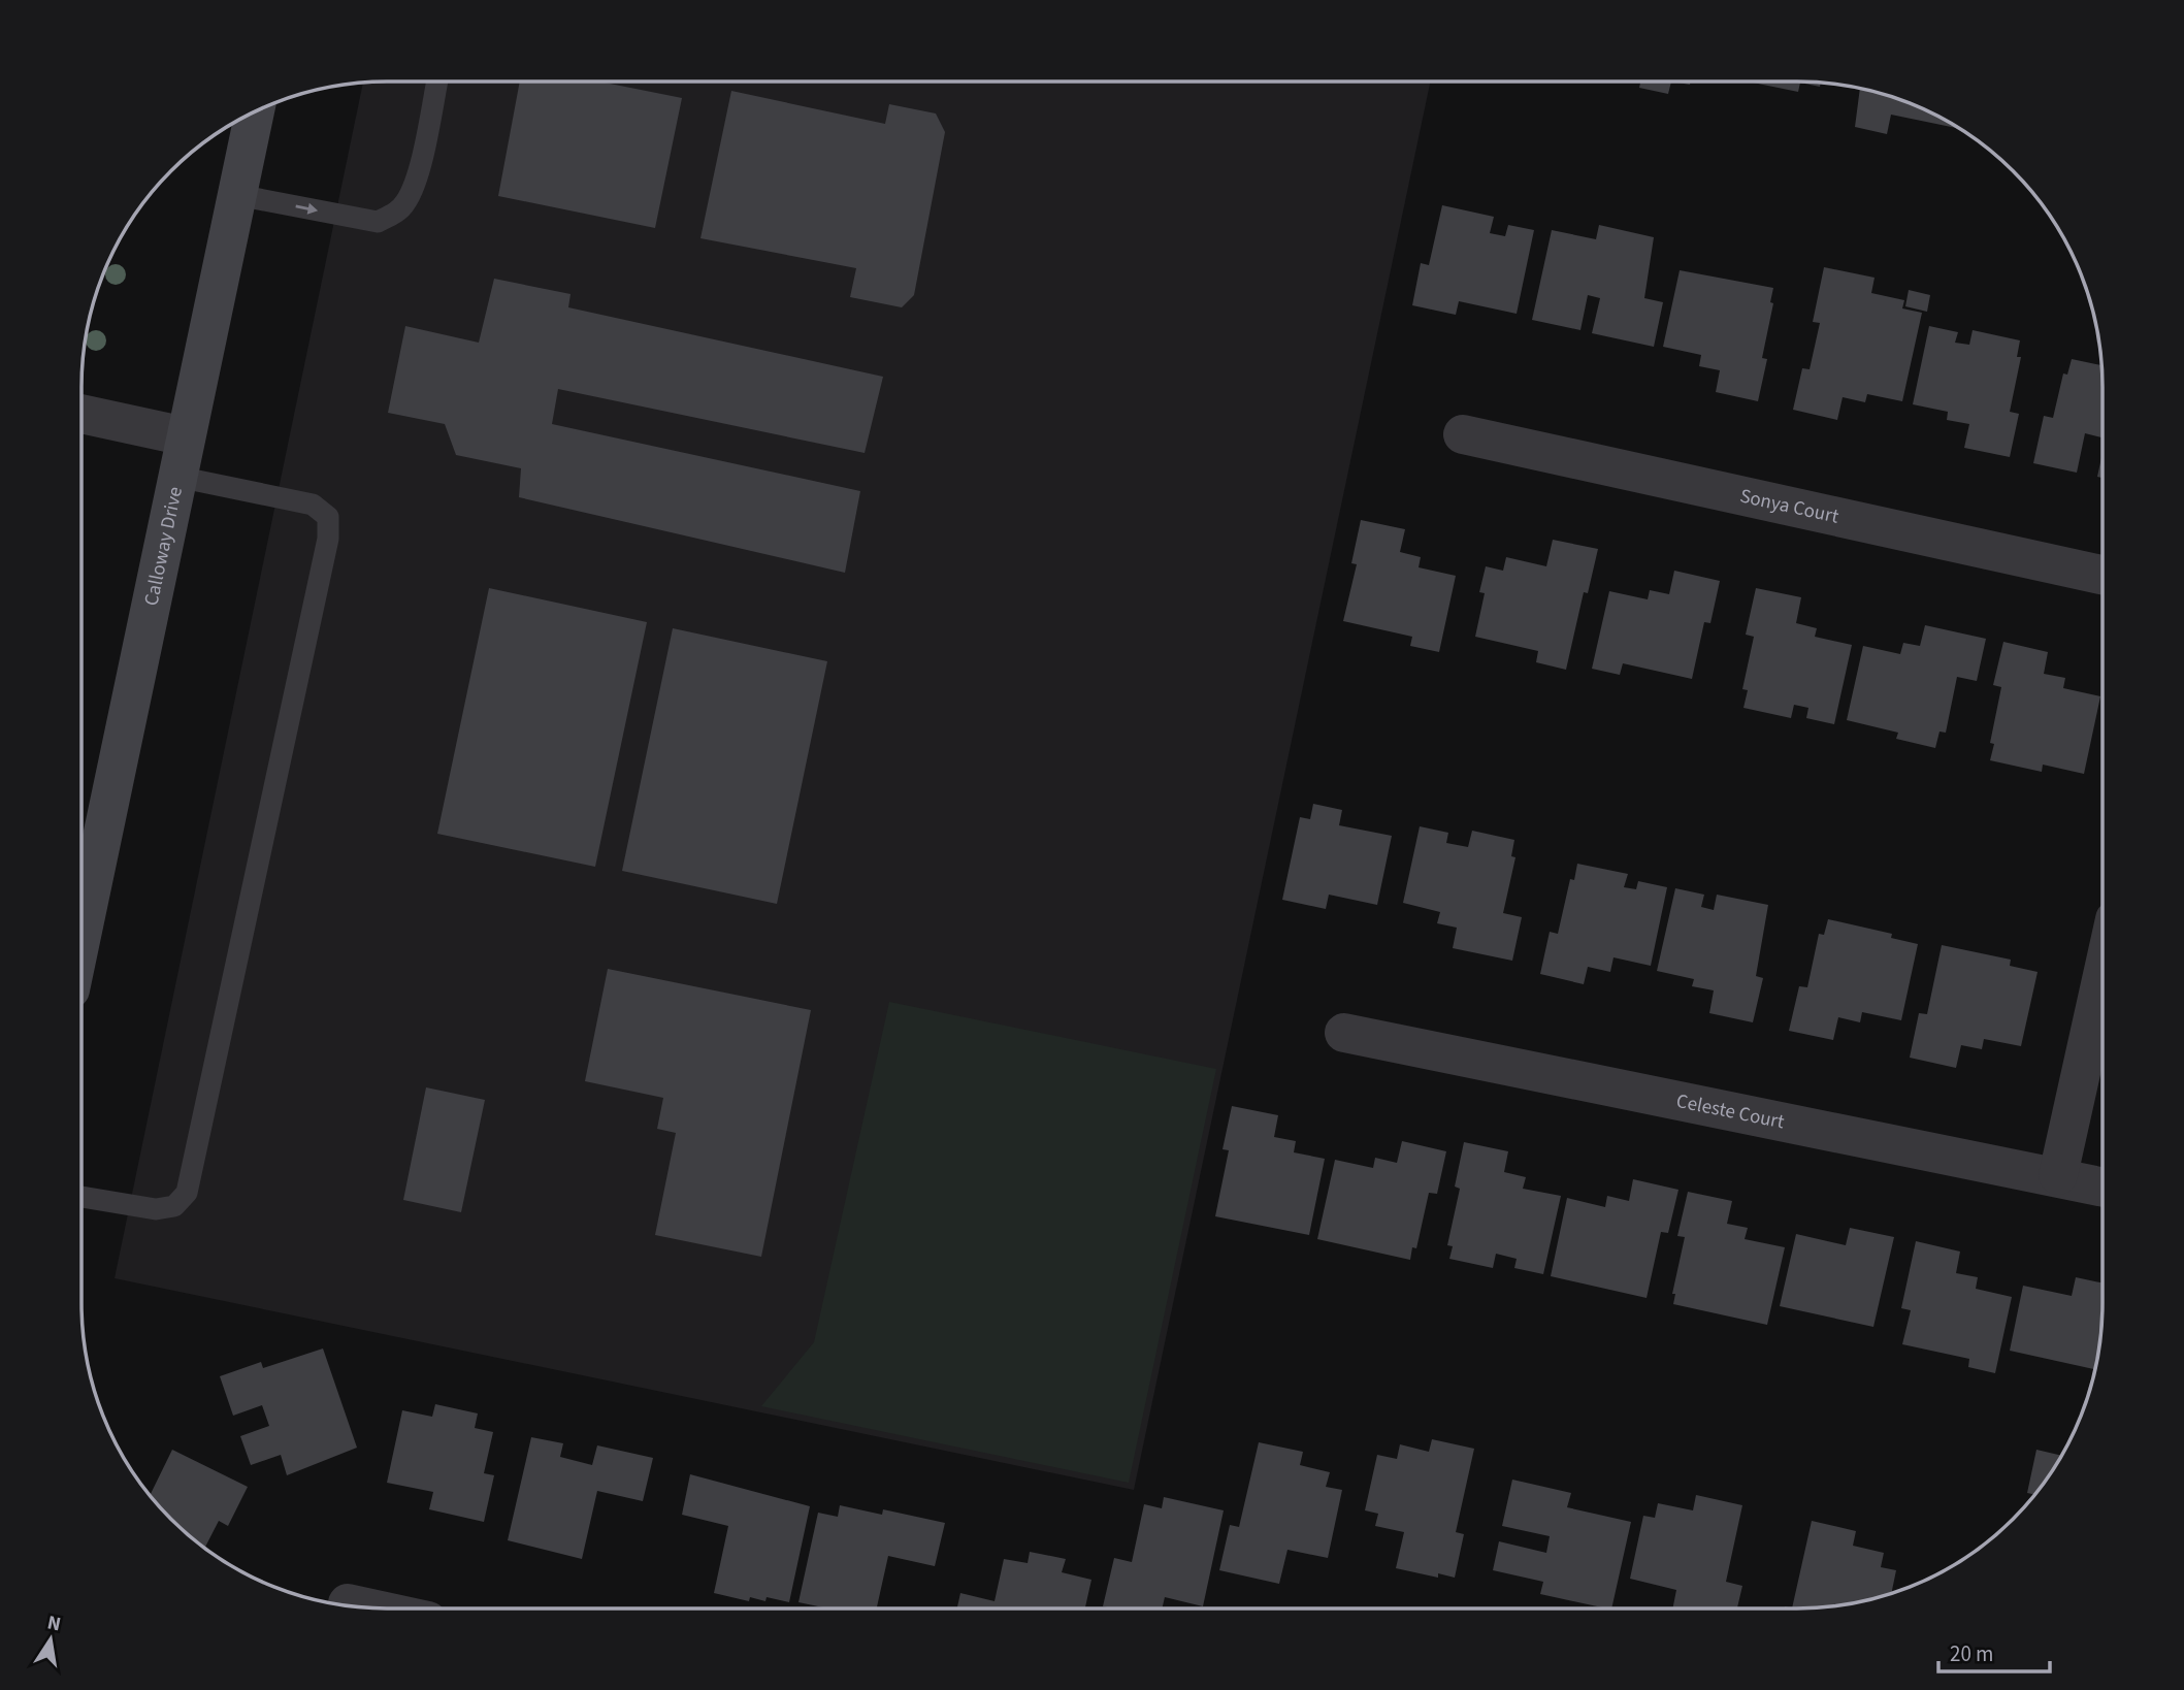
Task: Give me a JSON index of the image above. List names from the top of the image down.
{
  "streets": {
    "main road": ["Calloway Drive"],
    "street": ["Sonya Court", "Celeste Court"]
  },
  "scale_bar": "20 m",
  "north": "top"
}
